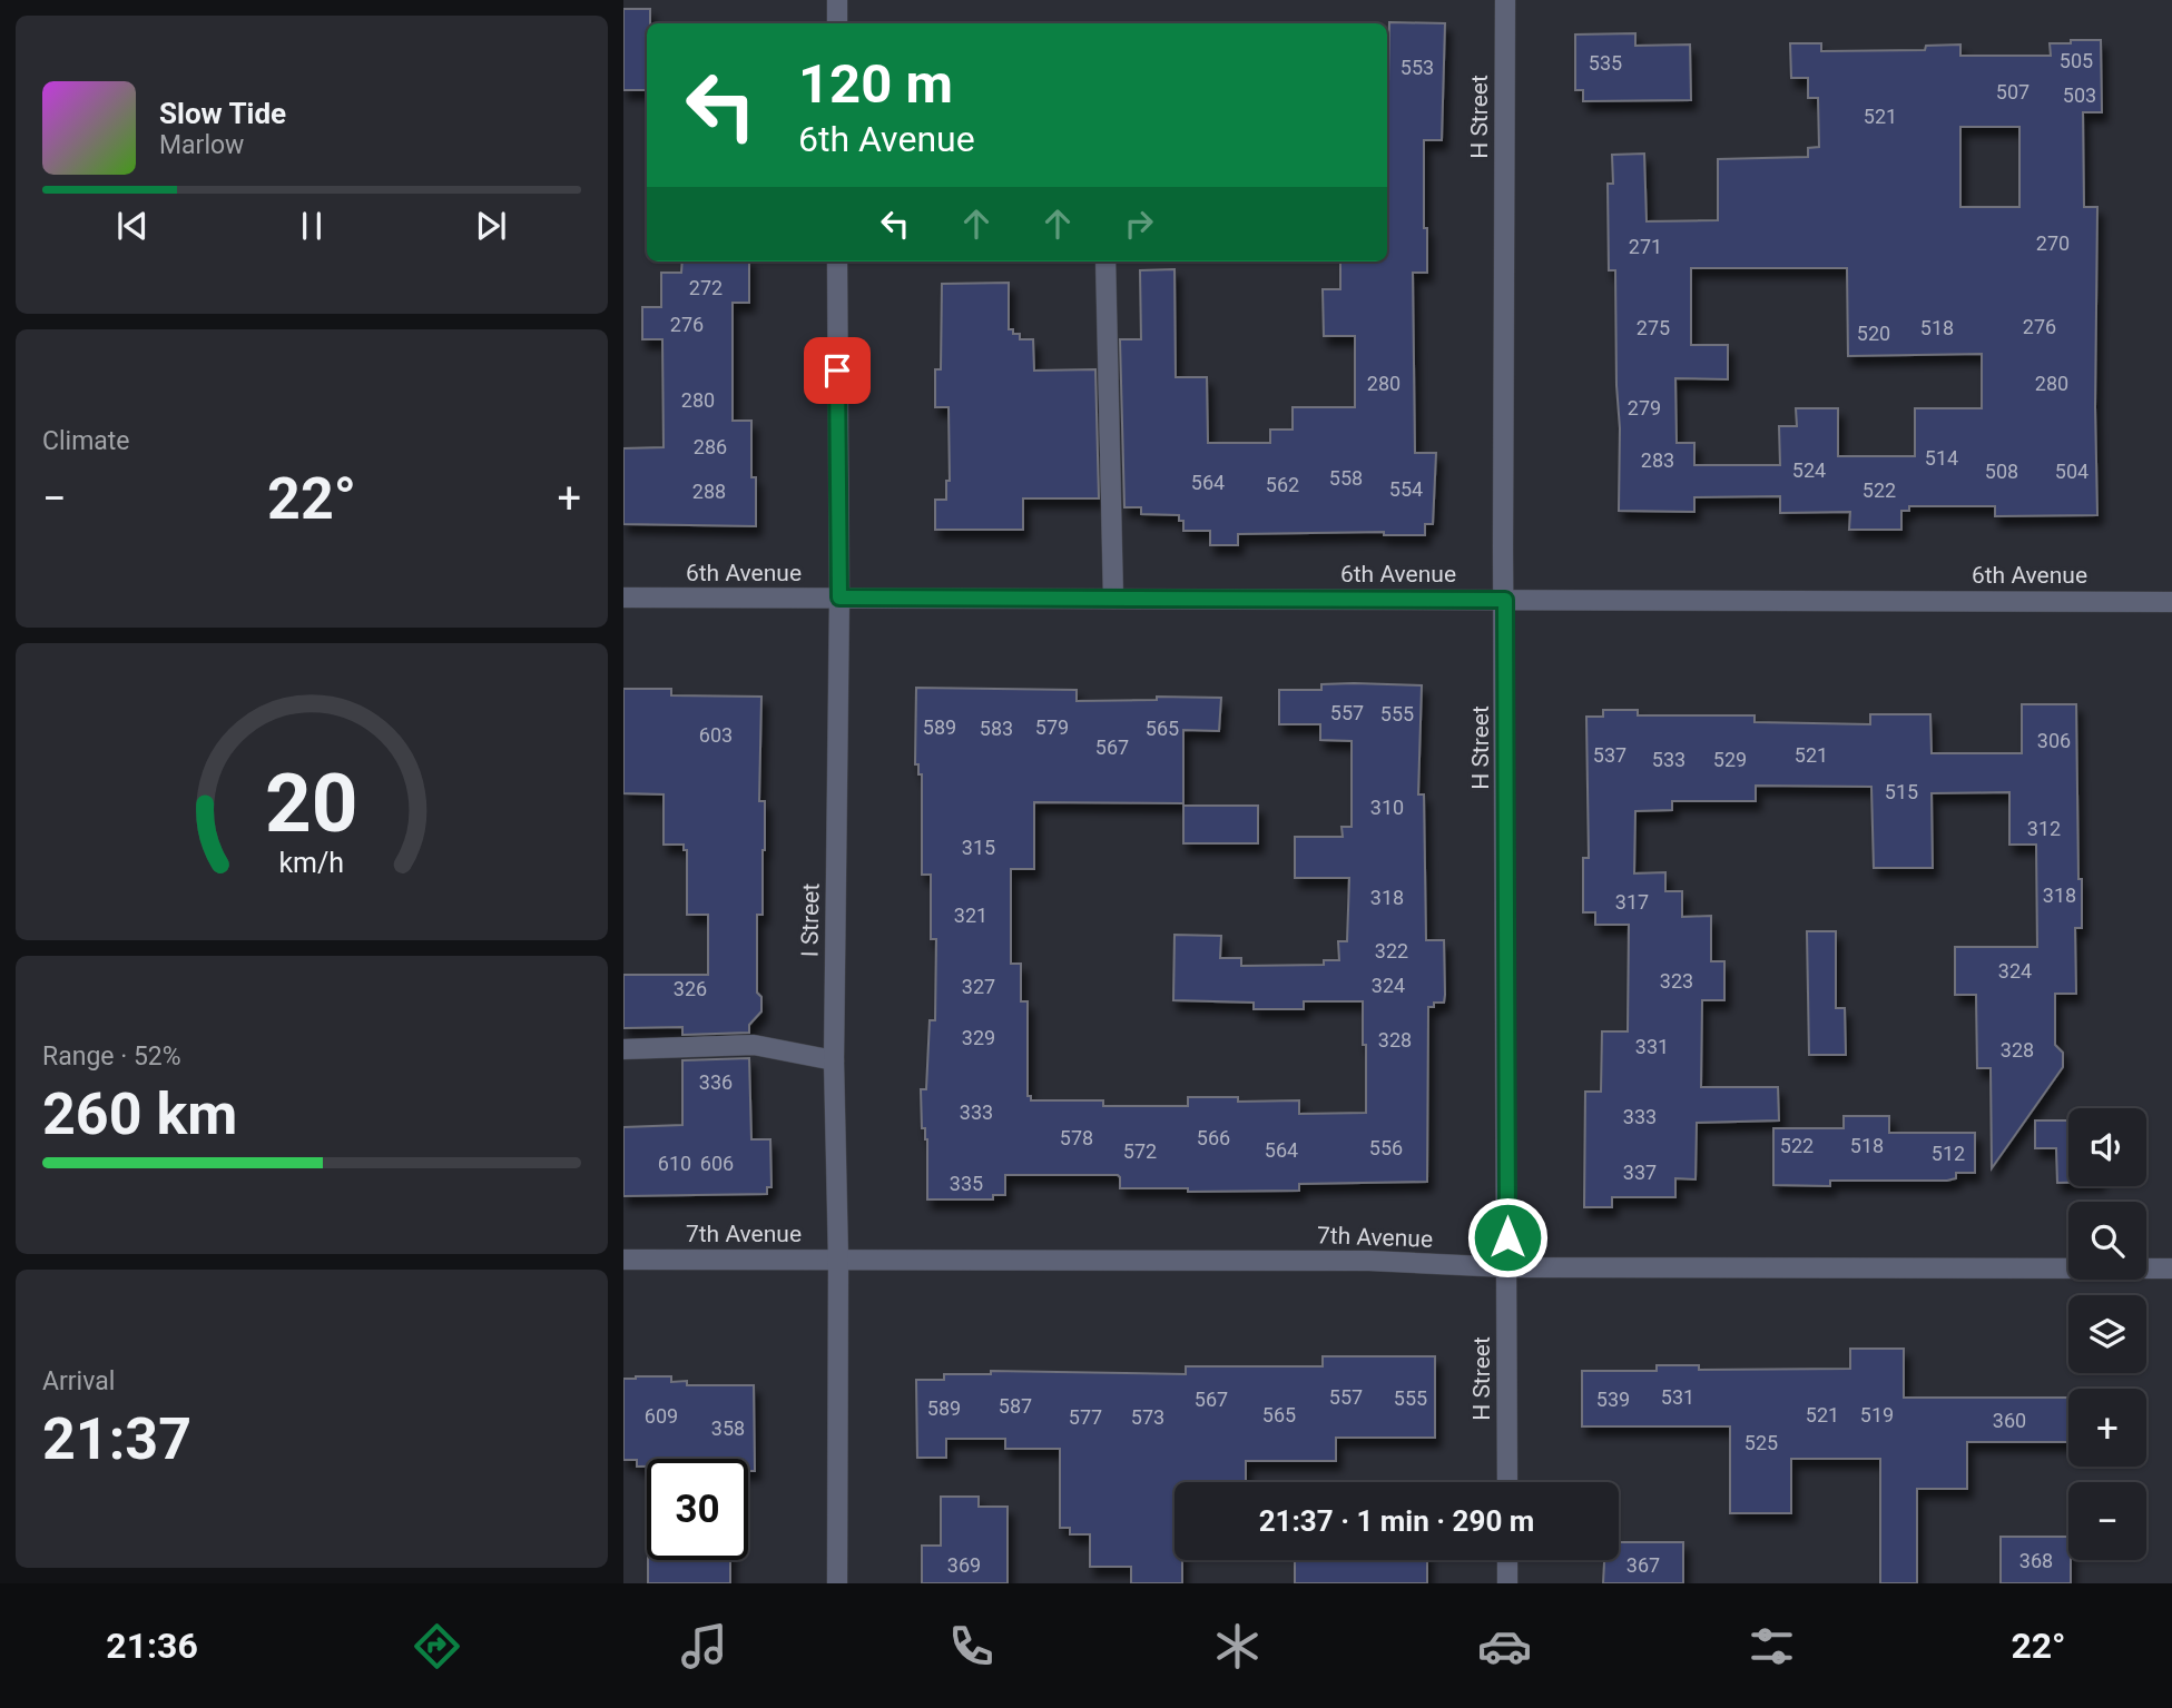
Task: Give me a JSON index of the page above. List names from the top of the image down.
{
  "streets": {
    "street": [
      "H Street",
      "6th Avenue",
      "I Street",
      "7th Avenue"
    ]
  },
  "crossings": [
    ["H Street", "6th Avenue"],
    ["H Street", "7th Avenue"],
    ["6th Avenue", "I Street"],
    ["I Street", "7th Avenue"]
  ],
  "house_numbers": [
    "505",
    "535",
    "553",
    "507",
    "503",
    "521",
    "270",
    "271",
    "272",
    "276",
    "276",
    "275",
    "518",
    "520",
    "280",
    "280",
    "280",
    "279",
    "286",
    "514",
    "283",
    "524",
    "508",
    "504",
    "558",
    "564",
    "562",
    "554",
    "522",
    "288",
    "557",
    "555",
    "589",
    "579",
    "583",
    "565",
    "603",
    "306",
    "567",
    "537",
    "521",
    "533",
    "529",
    "515",
    "310",
    "312",
    "315",
    "318",
    "318",
    "317",
    "321",
    "322",
    "324",
    "323",
    "324",
    "327",
    "326",
    "329",
    "328",
    "331",
    "328",
    "336",
    "333",
    "333",
    "578",
    "566",
    "522",
    "518",
    "556",
    "564",
    "572",
    "512",
    "610",
    "606",
    "337",
    "335",
    "557",
    "531",
    "555",
    "567",
    "539",
    "587",
    "589",
    "565",
    "521",
    "519",
    "609",
    "577",
    "573",
    "360",
    "358",
    "525",
    "368",
    "369",
    "367"
  ],
  "page": {
    "turn": ["120 m", "6th Avenue"],
    "song": ["Slow Tide", "Marlow"],
    "tile": [
      "Climate",
      ["Range · 52%", "260 km"],
      ["Arrival", "21:37"]
    ],
    "heat": ["−", "22°", "+"],
    "map_buttons": ["+", "−"],
    "limit": "30",
    "trip": "21:37 · 1 min · 290 m",
    "tabs": ["21:36", "22°"],
    "gauge": ["20", "km/h"]
  }
}
